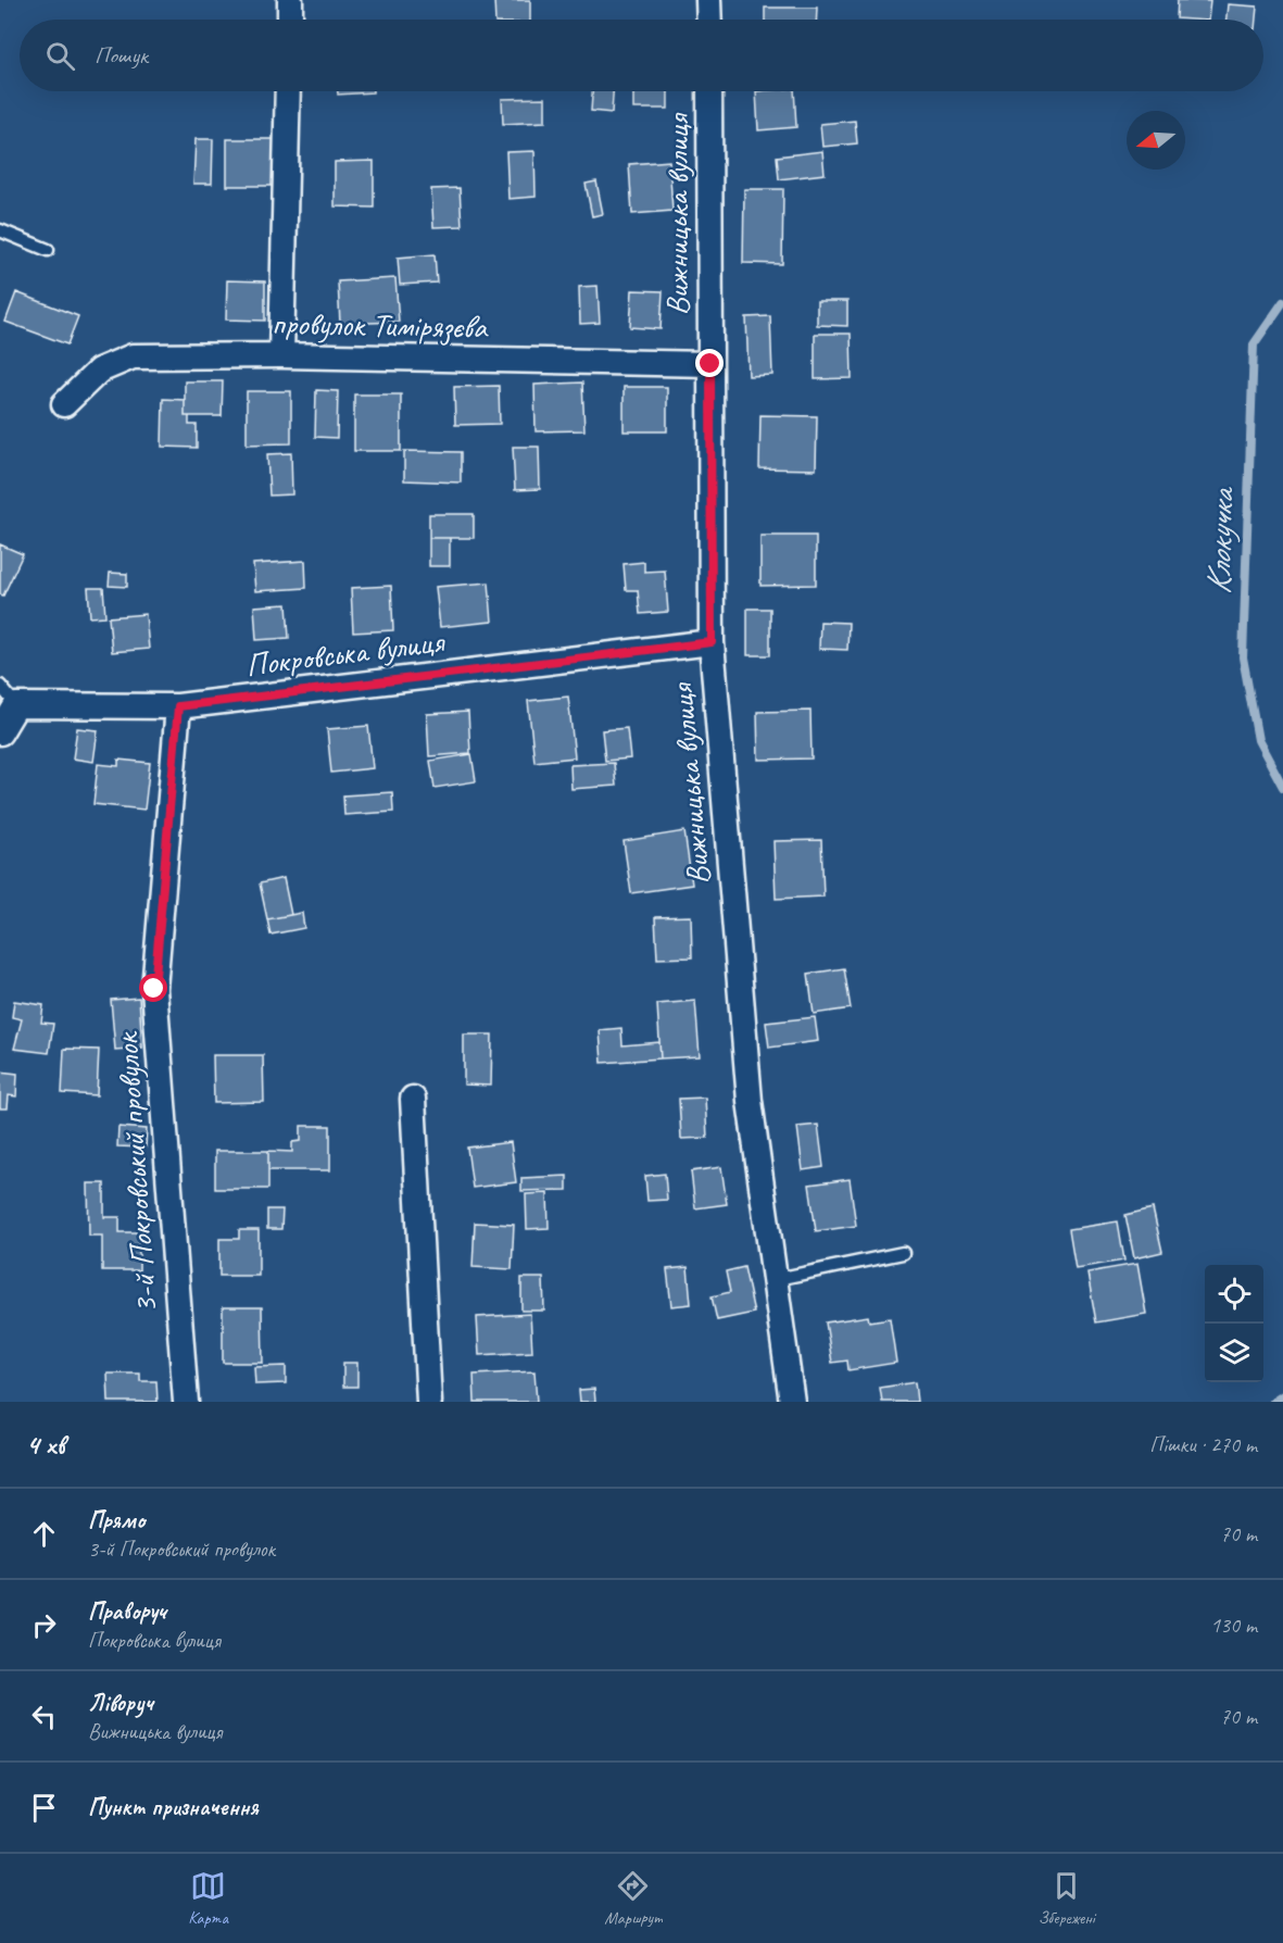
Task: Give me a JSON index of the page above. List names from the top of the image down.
{
  "streets": {
    "street": [
      "Вижницька вулиця",
      "провулок Тимірязєва",
      "Покровська вулиця",
      "3-й Покровський провулок"
    ]
  },
  "crossings": [
    ["Вижницька вулиця", "провулок Тимірязєва"],
    ["Вижницька вулиця", "Покровська вулиця"],
    ["Покровська вулиця", "3-й Покровський провулок"]
  ],
  "water": ["Клокучка"],
  "north": "left",
  "page": {
    "search": "Пошук",
    "heading": ["4 хв", "Пішки · 270 m"],
    "list": [
      ["Прямо", "3-й Покровський провулок", "70 m"],
      ["Праворуч", "Покровська вулиця", "130 m"],
      ["Ліворуч", "Вижницька вулиця", "70 m"],
      "Пункт призначення"
    ],
    "nav": ["Карта", "Маршрут", "Збережені"]
  }
}
